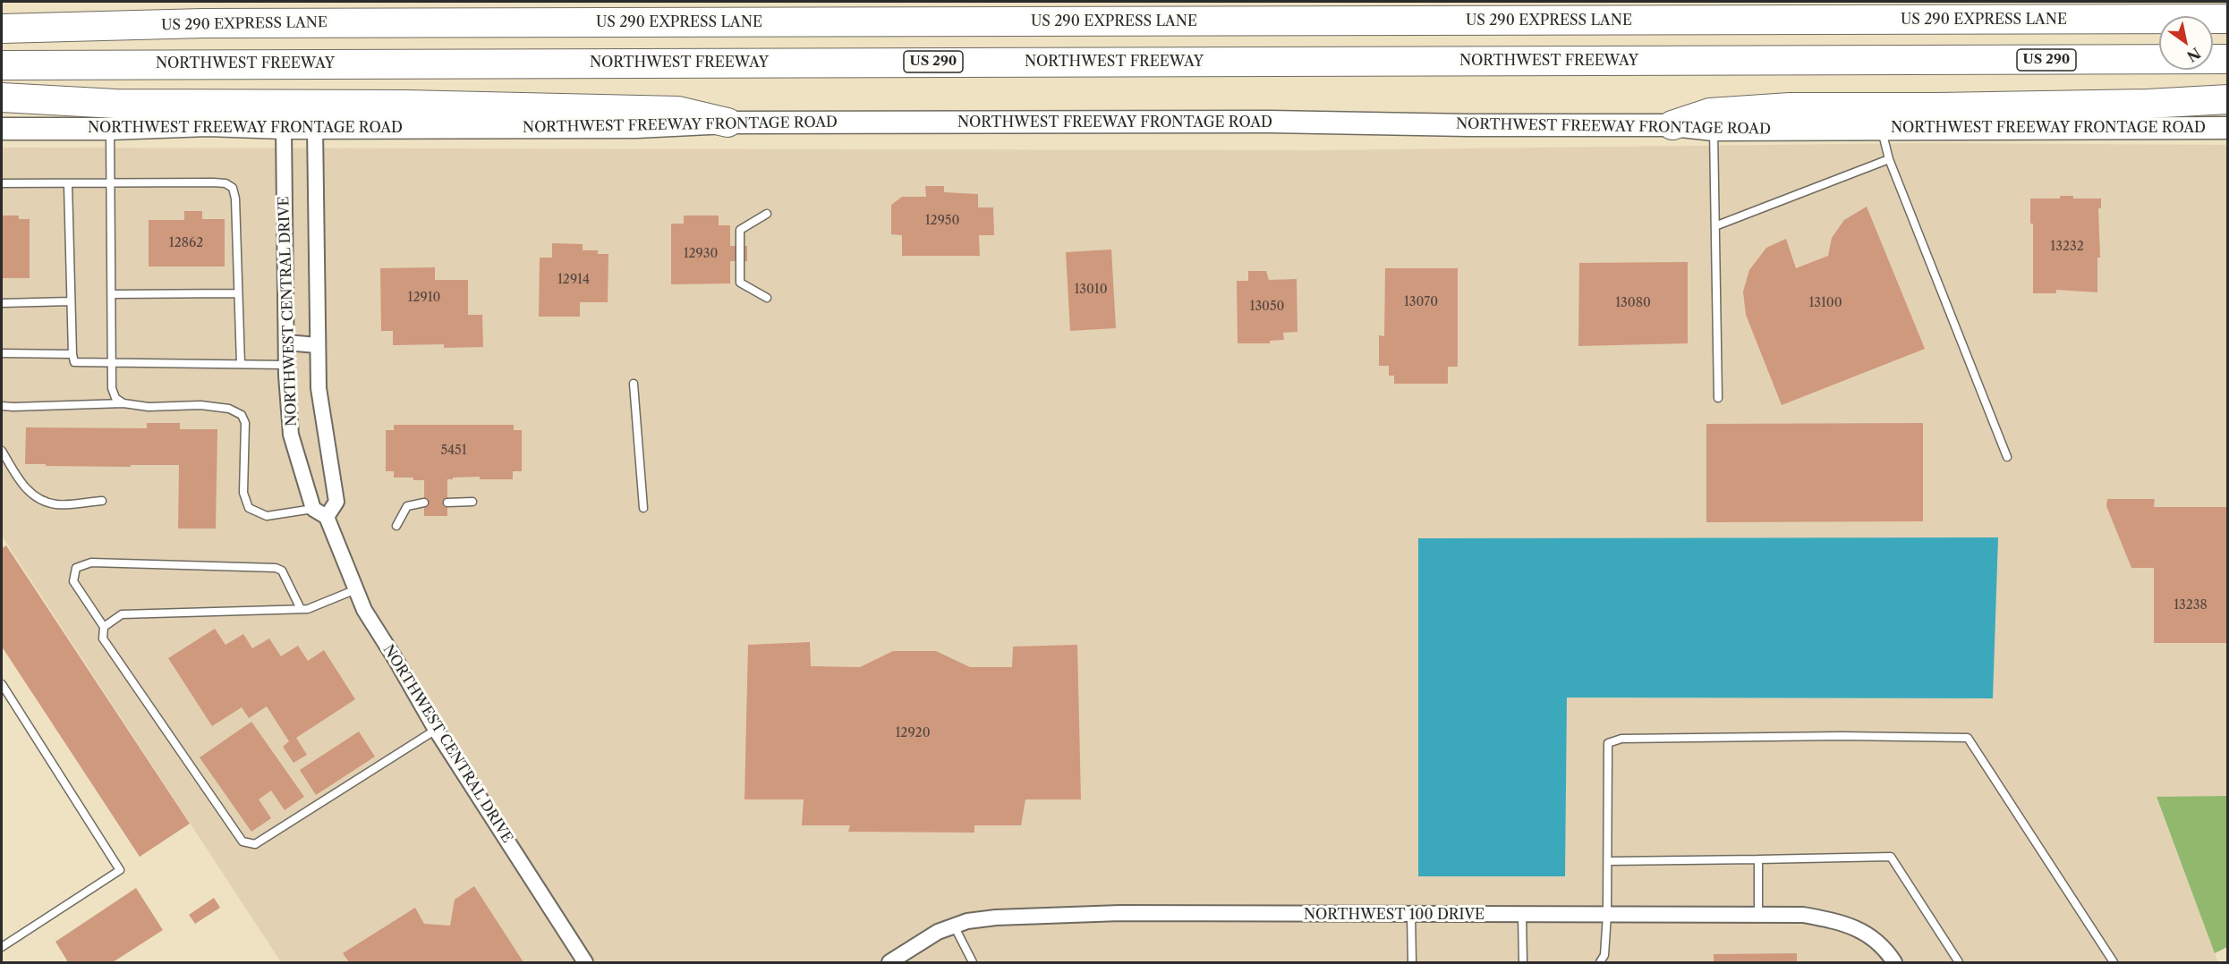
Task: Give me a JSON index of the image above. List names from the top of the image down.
{
  "streets": {
    "highway": ["US 290 EXPRESS LANE", "US 290", "NORTHWEST FREEWAY"],
    "main road": ["NORTHWEST FREEWAY FRONTAGE ROAD"],
    "street": ["NORTHWEST CENTRAL DRIVE", "NORTHWEST 100 DRIVE"]
  },
  "crossings": [
    ["NORTHWEST FREEWAY FRONTAGE ROAD", "NORTHWEST CENTRAL DRIVE"]
  ],
  "house_numbers": [
    "12950",
    "12862",
    "13232",
    "12930",
    "12914",
    "13010",
    "12910",
    "13070",
    "13080",
    "13100",
    "13050",
    "5451",
    "13238",
    "12920"
  ],
  "north": "bottom right"
}
